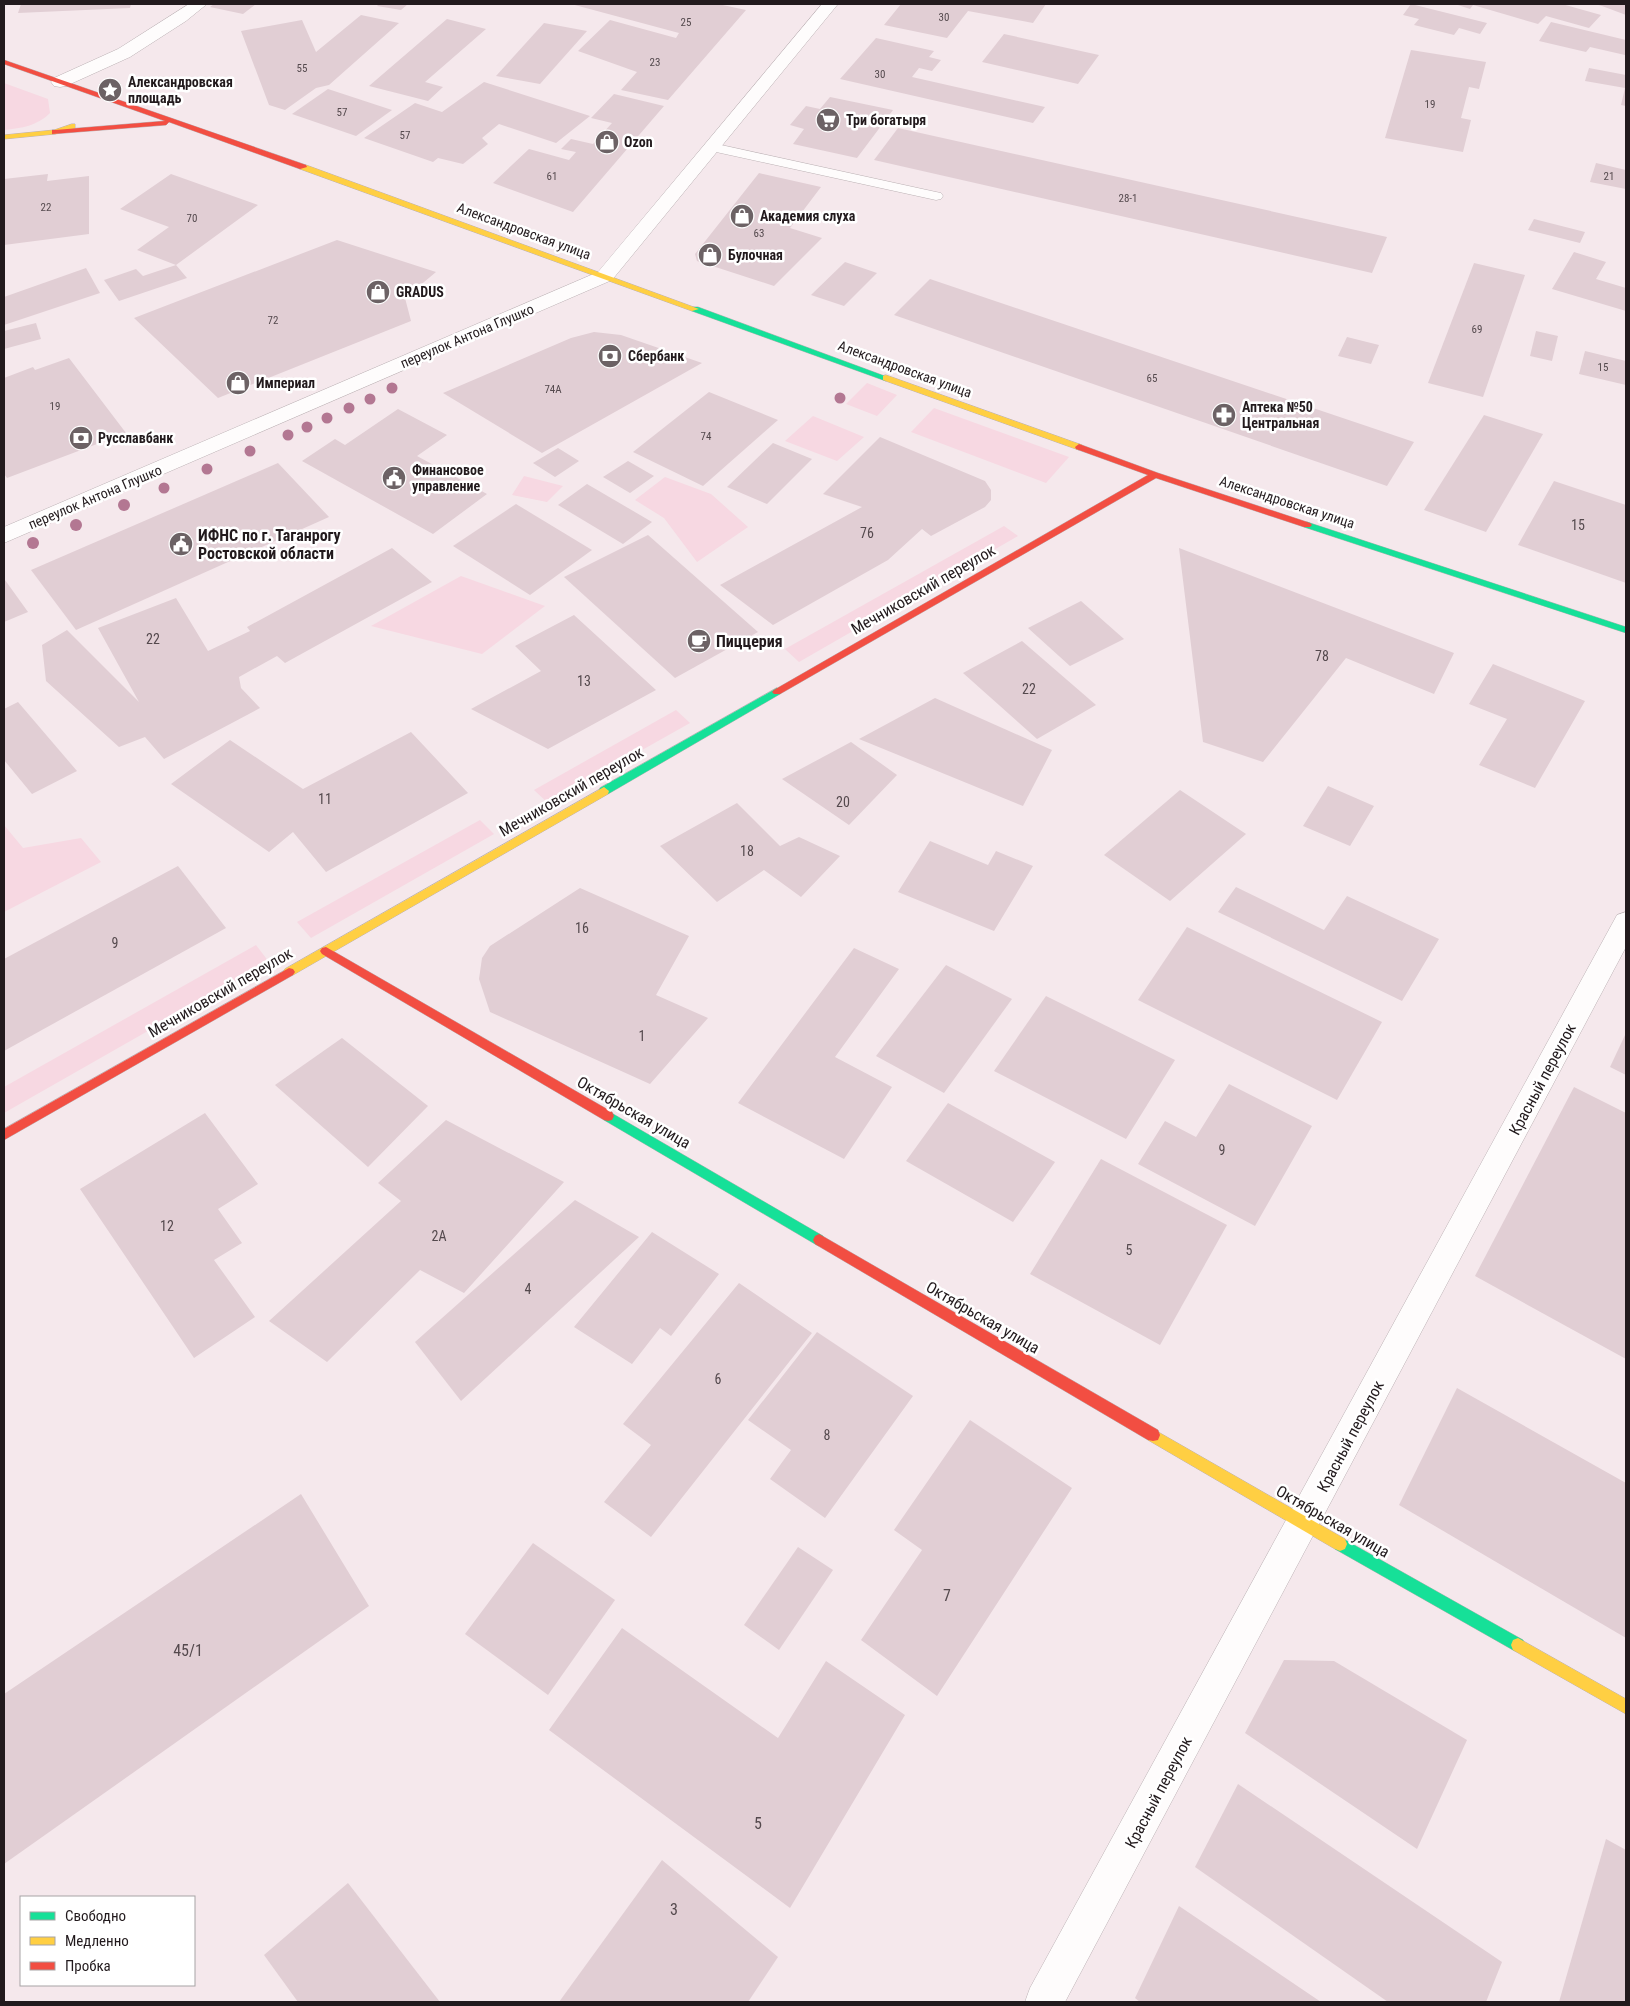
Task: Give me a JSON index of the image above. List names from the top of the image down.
{
  "streets": {
    "main road": ["Александровская улица", "Мечниковский переулок", "Октябрьская улица"],
    "street": ["переулок Антона Глушко", "Красный переулок"]
  },
  "crossings": [
    ["Александровская улица", "переулок Антона Глушко"],
    ["Александровская улица", "Мечниковский переулок"],
    ["Мечниковский переулок", "Октябрьская улица"],
    ["Красный переулок", "Октябрьская улица"]
  ],
  "places": {
    "place": ["Александровская площадь"],
    "supermarket": ["Три богатыря"],
    "shop": [
      "Ozon",
      "Академия слуха",
      "Булочная",
      "GRADUS",
      "Империал"
    ],
    "bank": ["Сбербанк", "Русславбанк"],
    "pharmacy": ["Аптека №50 Центральная"],
    "public building": ["Финансовое управление", "ИФНС по г. Таганрогу Ростовской области"],
    "cafe": ["Пиццерия"]
  },
  "house_numbers": [
    "30",
    "25",
    "23",
    "55",
    "30",
    "19",
    "57",
    "57",
    "61",
    "21",
    "28-1",
    "22",
    "70",
    "63",
    "72",
    "69",
    "15",
    "65",
    "74А",
    "19",
    "74",
    "15",
    "76",
    "22",
    "78",
    "13",
    "22",
    "11",
    "20",
    "18",
    "16",
    "9",
    "1",
    "9",
    "12",
    "2А",
    "5",
    "4",
    "6",
    "8",
    "7",
    "45/1",
    "5",
    "3"
  ],
  "legend": ["Свободно", "Медленно", "Пробка"]
}
